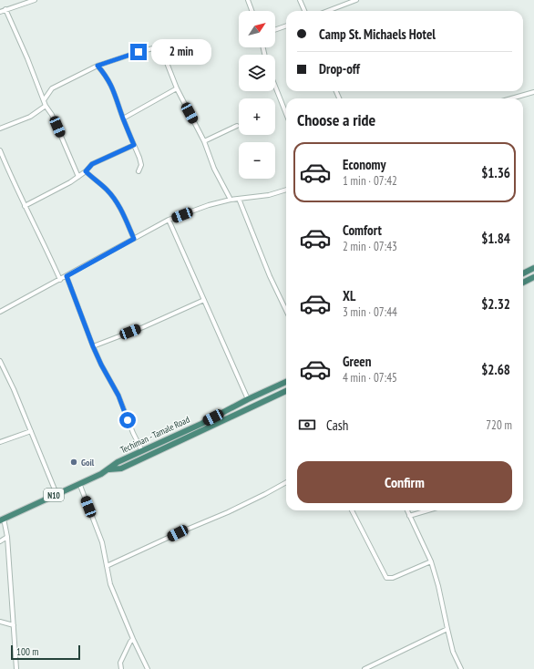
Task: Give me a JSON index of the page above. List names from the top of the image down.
{
  "streets": {
    "highway": ["Techiman - Tamale Road", "N10"]
  },
  "places": ["Goil"],
  "scale_bar": "100 m",
  "north": "top right",
  "page": {
    "map_buttons": ["+", "−"],
    "banner": ["Camp St. Michaels Hotel", "Drop-off"],
    "bubble": "2 min",
    "heading": "Choose a ride",
    "list": [
      {
        "name": "Economy",
        "note": "1 min · 07:42",
        "value": "$1.36"
      },
      {
        "name": "Comfort",
        "note": "2 min · 07:43",
        "value": "$1.84"
      },
      {
        "name": "XL",
        "note": "3 min · 07:44",
        "value": "$2.32"
      },
      {
        "name": "Green",
        "note": "4 min · 07:45",
        "value": "$2.68"
      }
    ],
    "pay": ["Cash", "720 m"],
    "buttons": "Confirm",
    "scale": "100 m"
  }
}
